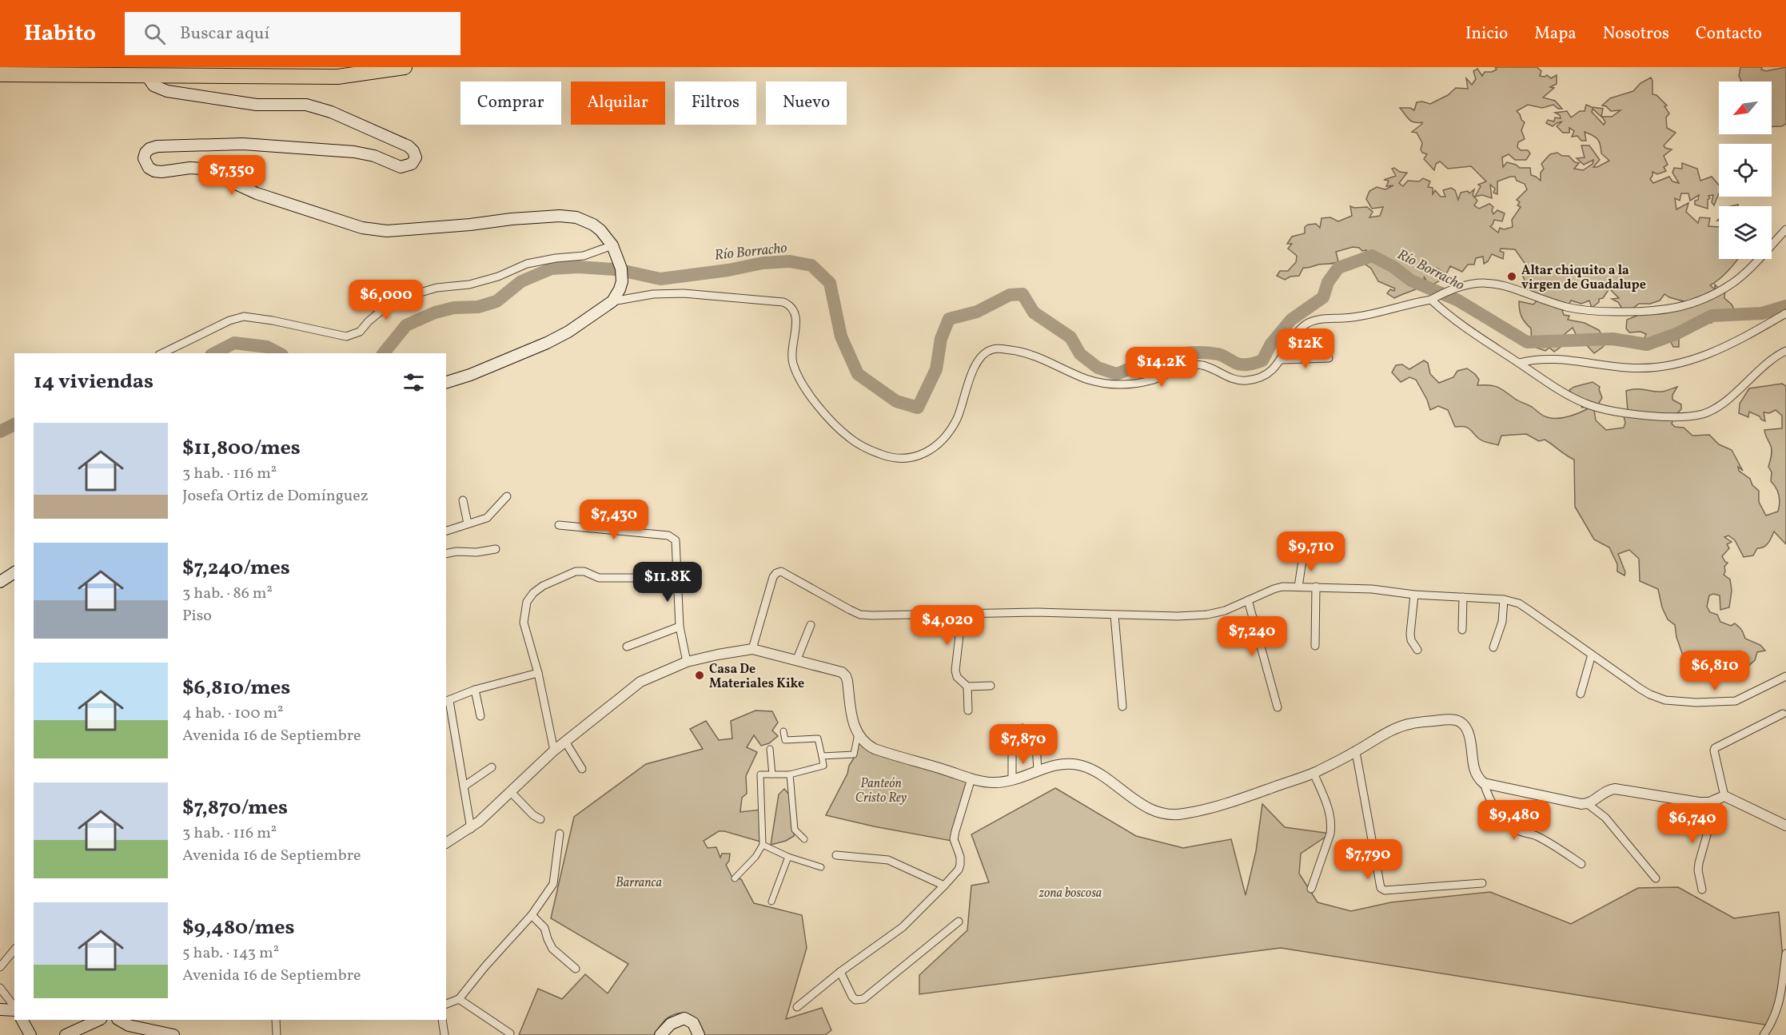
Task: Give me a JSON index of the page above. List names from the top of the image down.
{
  "water": ["Río Borracho"],
  "parks": ["Panteón Cristo Rey", "Barranca", "zona boscosa"],
  "places": ["Altar chiquito a la virgen de Guadalupe", "Casa De Materiales Kike"],
  "north": "bottom left",
  "page": {
    "header": "Habito",
    "search": "Buscar aquí",
    "nav": [
      "Inicio",
      "Mapa",
      "Nosotros",
      "Contacto"
    ],
    "chip": [
      "Comprar",
      "Alquilar",
      "Filtros",
      "Nuevo"
    ],
    "price": [
      "$7,350",
      "$6,000",
      "$12K",
      "$14.2K",
      "$7,430",
      "$9,710",
      "$11.8K",
      "$4,020",
      "$7,240",
      "$6,810",
      "$7,870",
      "$9,480",
      "$6,740",
      "$7,790"
    ],
    "heading": "14 viviendas",
    "list": [
      {
        "name": "$11,800/mes",
        "note": "3 hab. · 116 m² · Josefa Ortiz de Domínguez"
      },
      {
        "name": "$7,240/mes",
        "note": "3 hab. · 86 m² · Piso"
      },
      {
        "name": "$6,810/mes",
        "note": "4 hab. · 100 m² · Avenida 16 de Septiembre"
      },
      {
        "name": "$7,870/mes",
        "note": "3 hab. · 116 m² · Avenida 16 de Septiembre"
      },
      {
        "name": "$9,480/mes",
        "note": "5 hab. · 143 m² · Avenida 16 de Septiembre"
      }
    ]
  }
}
